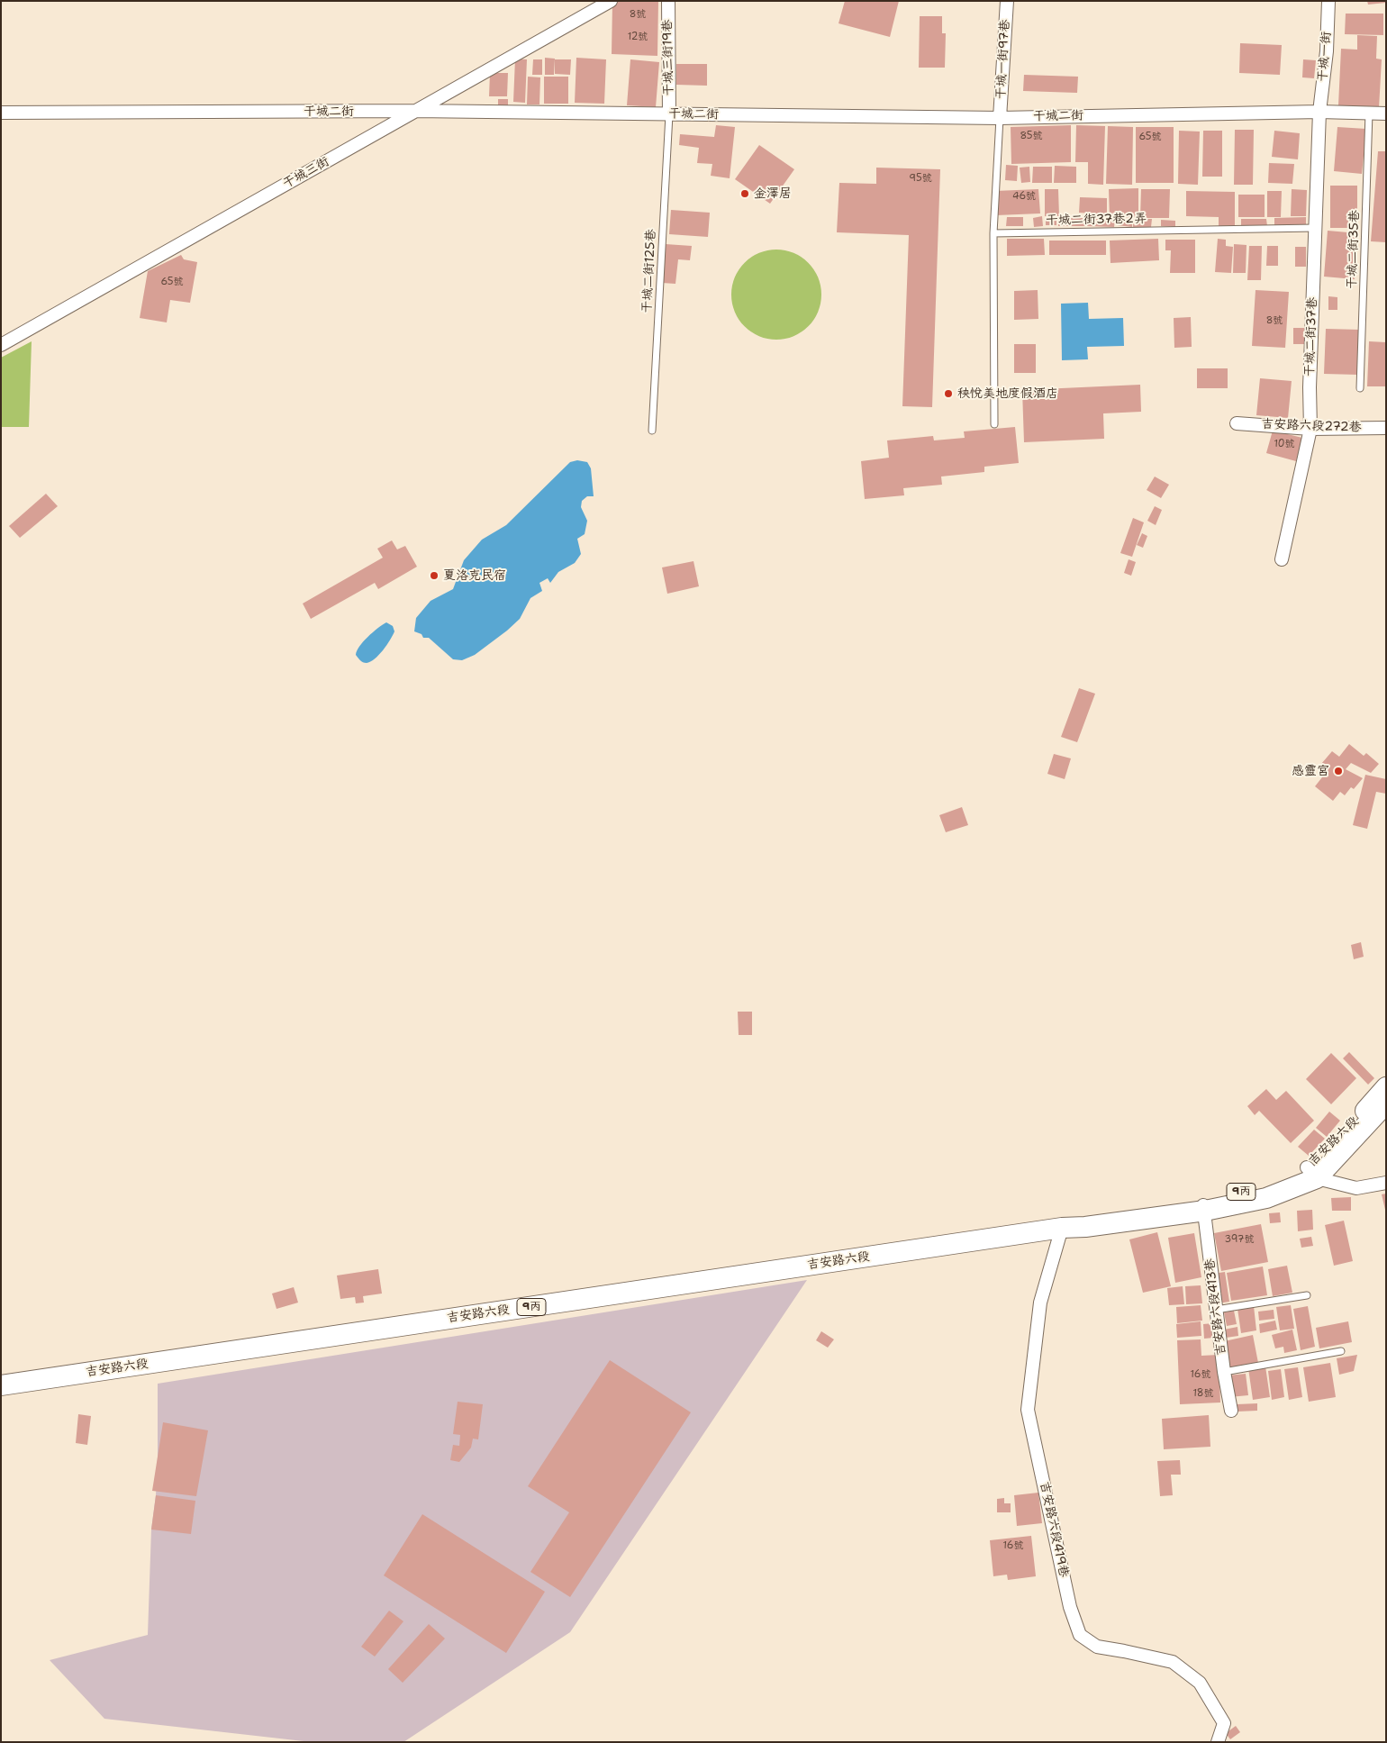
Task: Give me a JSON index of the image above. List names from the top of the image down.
{
  "streets": {
    "main road": ["吉安路六段", "9丙"],
    "street": [
      "干城一街",
      "干城三街19巷",
      "干城一街97巷",
      "干城二街",
      "干城三街",
      "干城二街37巷",
      "吉安路六段272巷",
      "吉安路六段413巷",
      "吉安路六段419巷"
    ],
    "lane": ["干城二街37巷2弄", "干城二街35巷", "干城二街125巷"]
  },
  "crossings": [
    ["干城一街", "干城二街"],
    ["干城一街", "干城二街37巷"],
    ["干城三街19巷", "干城二街"],
    ["干城三街19巷", "干城二街125巷"],
    ["干城一街97巷", "干城二街"],
    ["干城二街", "干城三街"],
    ["干城二街", "干城二街35巷"],
    ["干城二街", "干城二街125巷"],
    ["干城二街", "干城二街37巷"],
    ["干城二街37巷2弄", "干城二街37巷"],
    ["干城二街37巷", "吉安路六段272巷"],
    ["吉安路六段", "吉安路六段413巷"],
    ["吉安路六段", "吉安路六段419巷"]
  ],
  "places": [
    "金澤居",
    "秧悦美地度假酒店",
    "夏洛克民宿",
    "感靈宮"
  ],
  "house_numbers": [
    "8號",
    "12號",
    "85號",
    "65號",
    "95號",
    "46號",
    "65號",
    "8號",
    "10號",
    "397號",
    "16號",
    "18號",
    "16號"
  ]
}
